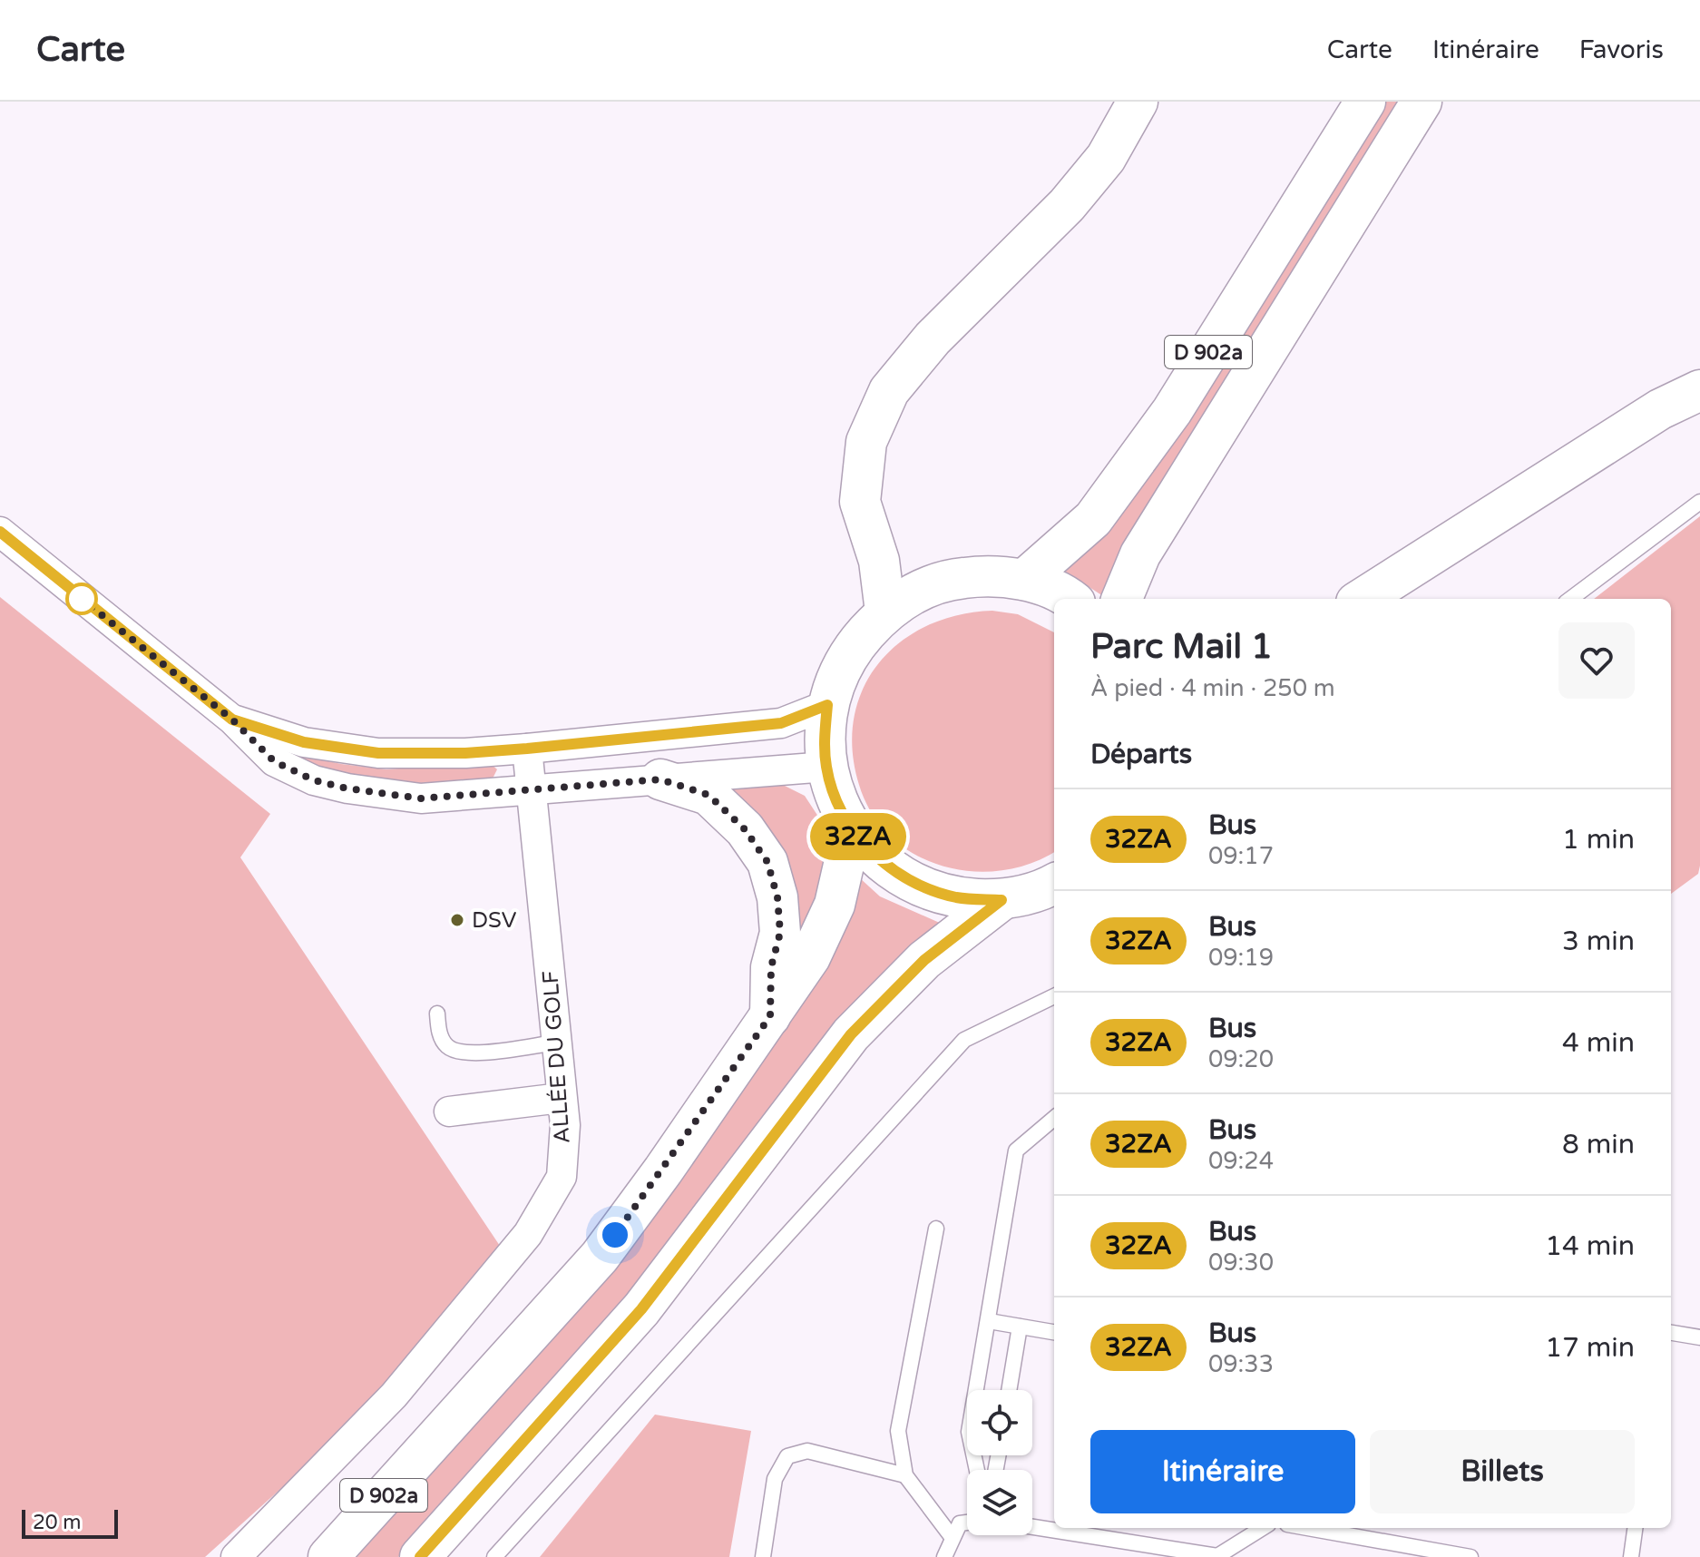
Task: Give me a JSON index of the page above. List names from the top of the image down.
{
  "streets": {
    "main road": ["D 902a"],
    "street": ["ALLÉE DU GOLF"]
  },
  "places": ["DSV"],
  "lines": ["bus line 32ZA"],
  "scale_bar": "20 m",
  "page": {
    "header": "Carte",
    "nav": ["Carte", "Itinéraire", "Favoris"],
    "on_map": "32ZA",
    "heading": [
      ["Parc Mail 1", "À pied · 4 min · 250 m"],
      "Départs"
    ],
    "list": [
      {
        "mark": "32ZA",
        "name": "Bus",
        "note": "09:17",
        "value": "1 min"
      },
      {
        "mark": "32ZA",
        "name": "Bus",
        "note": "09:19",
        "value": "3 min"
      },
      {
        "mark": "32ZA",
        "name": "Bus",
        "note": "09:20",
        "value": "4 min"
      },
      {
        "mark": "32ZA",
        "name": "Bus",
        "note": "09:24",
        "value": "8 min"
      },
      {
        "mark": "32ZA",
        "name": "Bus",
        "note": "09:30",
        "value": "14 min"
      },
      {
        "mark": "32ZA",
        "name": "Bus",
        "note": "09:33",
        "value": "17 min"
      }
    ],
    "buttons": ["Itinéraire", "Billets"],
    "scale": "20 m"
  }
}
